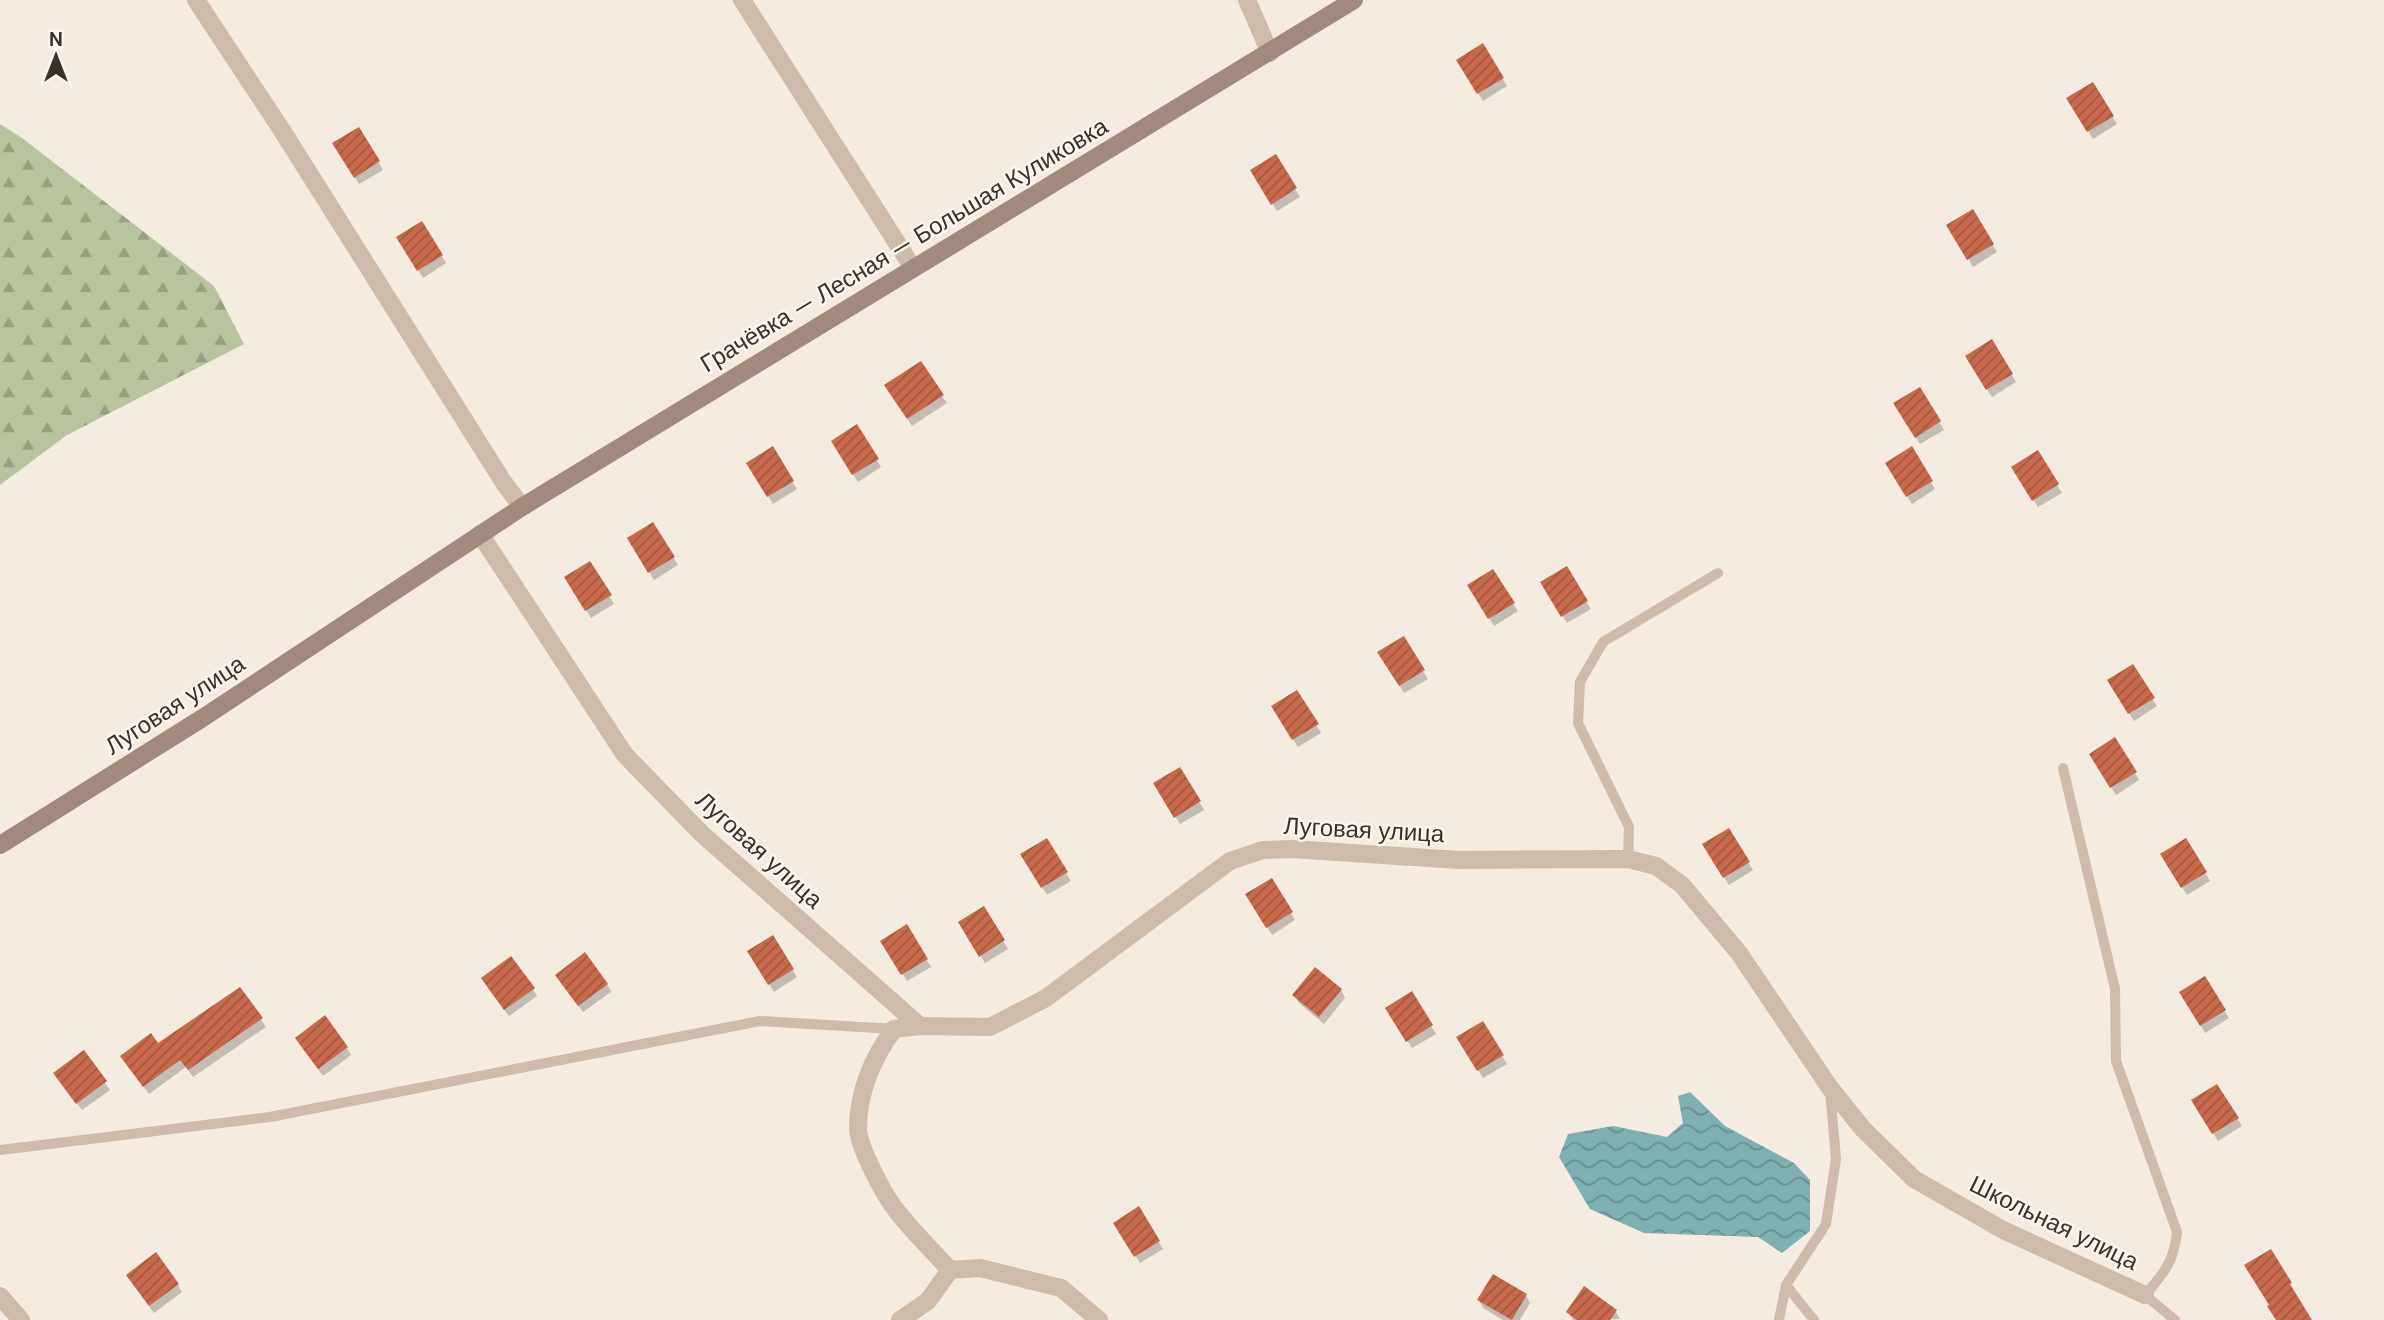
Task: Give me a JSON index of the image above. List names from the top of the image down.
{
  "streets": {
    "street": ["Грачёвка — Лесная — Большая Куликовка", "Луговая улица", "Школьная улица"]
  },
  "crossings": [
    ["Грачёвка — Лесная — Большая Куликовка", "Луговая улица"],
    ["Луговая улица", "Школьная улица"]
  ],
  "north": "top"
}
